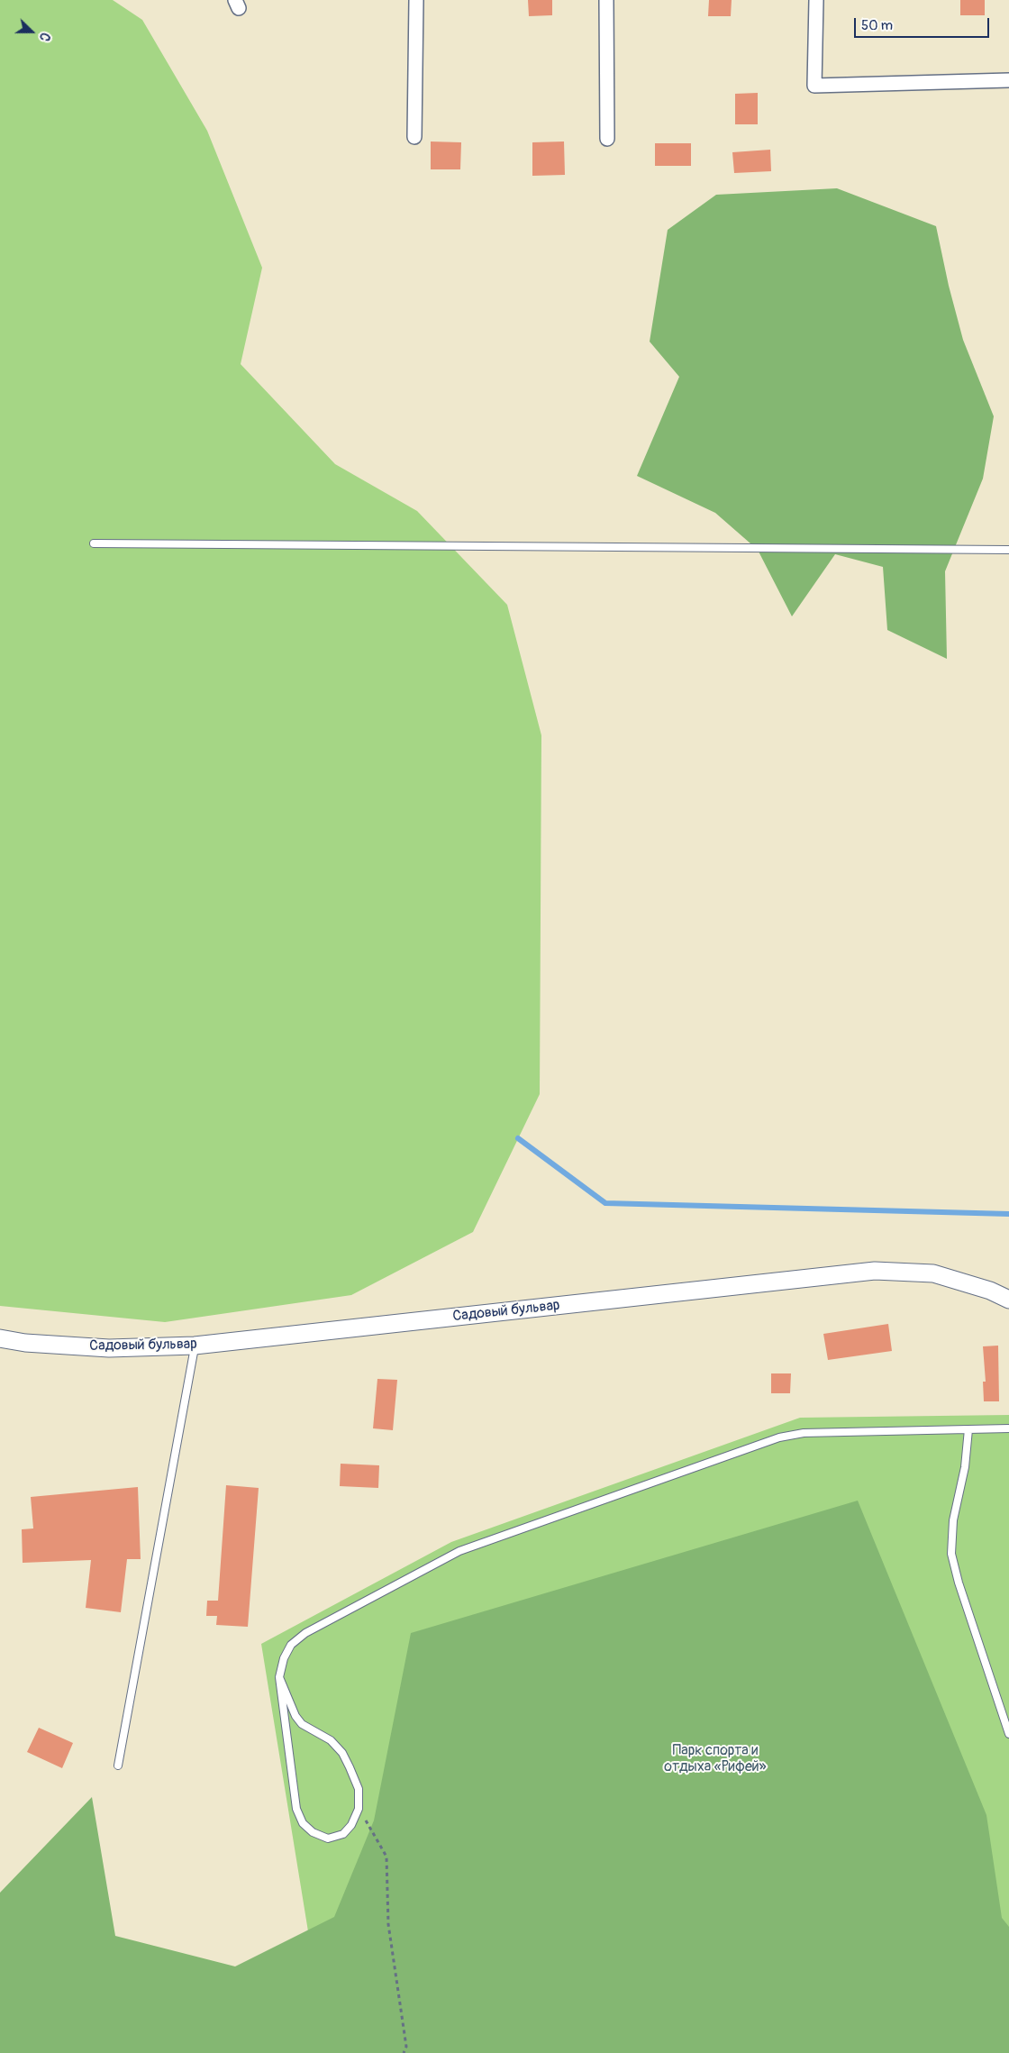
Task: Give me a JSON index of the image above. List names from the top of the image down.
{
  "streets": {
    "street": ["Садовый бульвар"]
  },
  "parks": ["Парк спорта и отдыха «Рифей»"],
  "scale_bar": "50 m",
  "north": "right"
}
